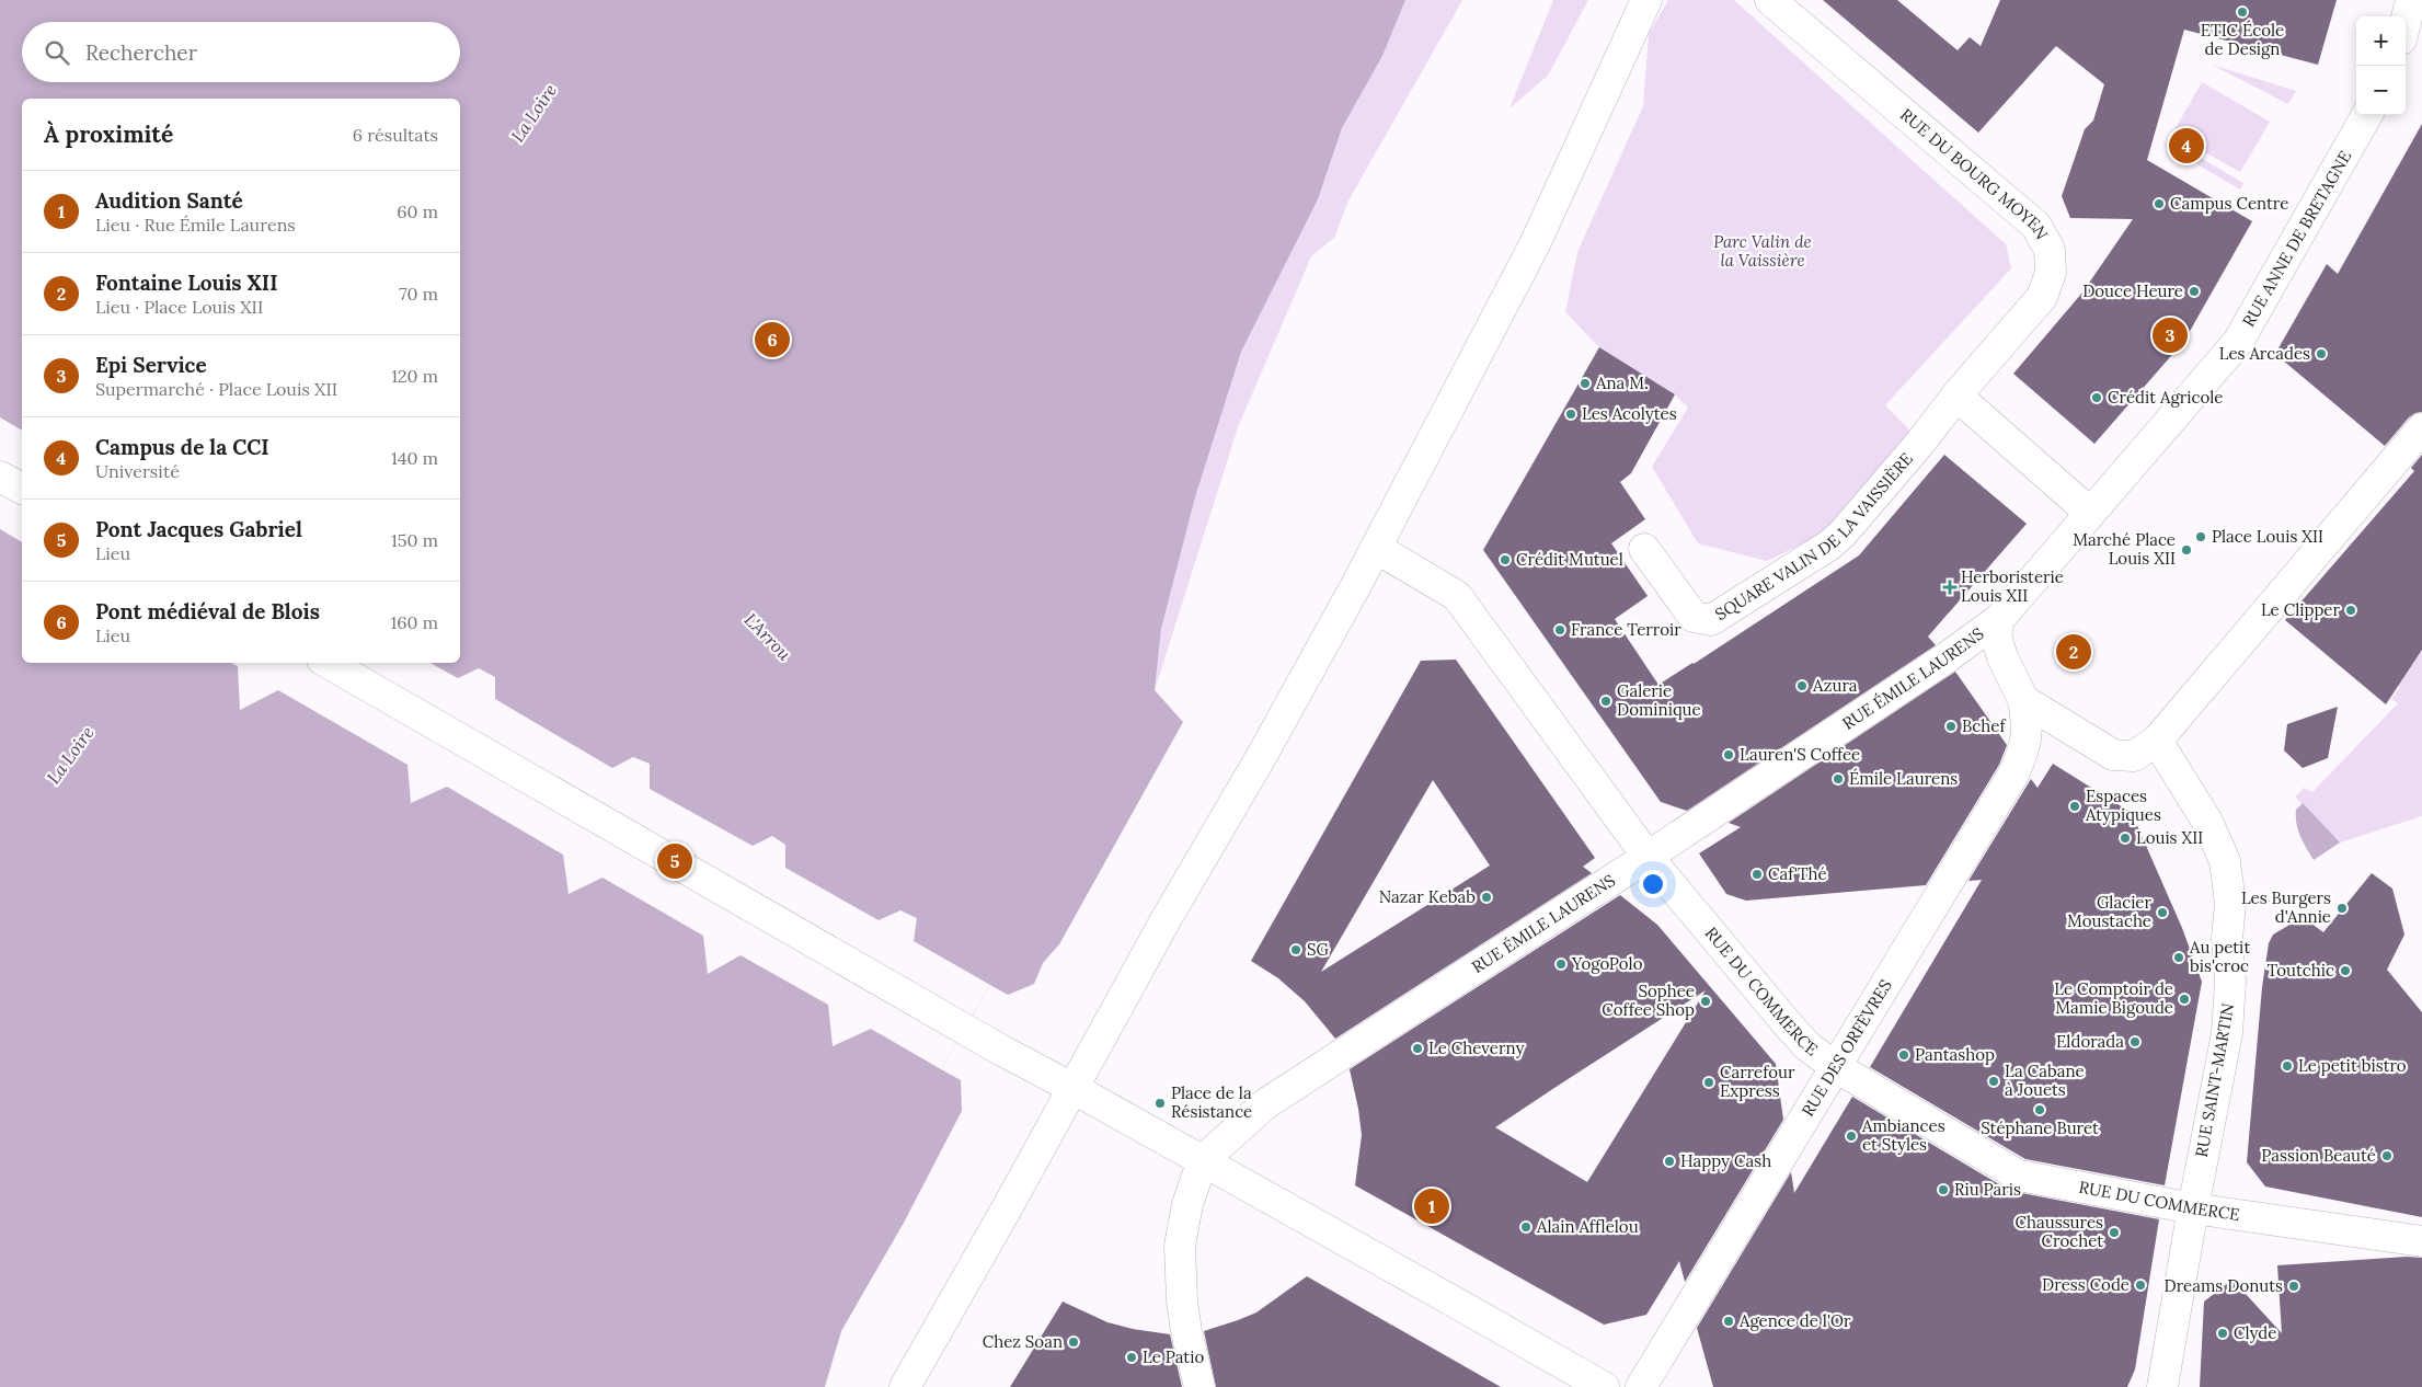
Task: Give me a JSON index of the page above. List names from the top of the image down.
{
  "streets": {
    "street": [
      "RUE DU BOURG MOYEN",
      "RUE ANNE DE BRETAGNE",
      "SQUARE VALIN DE LA VAISSIÈRE",
      "RUE ÉMILE LAURENS",
      "RUE DU COMMERCE",
      "RUE DES ORFÈVRES",
      "RUE SAINT-MARTIN"
    ]
  },
  "crossings": [
    ["RUE DU BOURG MOYEN", "SQUARE VALIN DE LA VAISSIÈRE"],
    ["RUE ÉMILE LAURENS", "RUE DU COMMERCE"],
    ["RUE DU COMMERCE", "RUE DES ORFÈVRES"],
    ["RUE DU COMMERCE", "RUE SAINT-MARTIN"]
  ],
  "water": ["La Loire", "L'Arrou"],
  "parks": ["Parc Valin de la Vaissière"],
  "places": {
    "other": [
      "ETIC École de Design",
      "Campus Centre",
      "Douce Heure",
      "Les Arcades",
      "Ana M.",
      "Crédit Agricole",
      "Les Acolytes",
      "Place Louis XII",
      "Marché Place Louis XII",
      "Crédit Mutuel",
      "Le Clipper",
      "France Terroir",
      "Azura",
      "Galerie Dominique",
      "Bchef",
      "Lauren'S Coffee",
      "Émile Laurens",
      "Espaces Atypiques",
      "Louis XII",
      "Caf'Thé",
      "Nazar Kebab",
      "Les Burgers d'Annie",
      "Glacier Moustache",
      "SG",
      "Au petit bis'croc",
      "YogoPolo",
      "Toutchic",
      "Le Comptoir de Mamie Bigoude",
      "Sophee Coffee Shop",
      "Eldorada",
      "Le Cheverny",
      "Pantashop",
      "Le petit bistro",
      "La Cabane à Jouets",
      "Carrefour Express",
      "Place de la Résistance",
      "Stéphane Buret",
      "Ambiances et Styles",
      "Passion Beauté",
      "Happy Cash",
      "Riu Paris",
      "Alain Afflelou",
      "Chaussures Crochet",
      "Dress Code",
      "Dreams Donuts",
      "Agence de l'Or",
      "Clyde",
      "Chez Soan",
      "Le Patio"
    ],
    "health": ["Herboristerie Louis XII"]
  },
  "page": {
    "map_buttons": ["+", "−"],
    "search": "Rechercher",
    "heading": ["À proximité", "6 résultats"],
    "pins": [
      "4",
      "3",
      "6",
      "2",
      "5",
      "1"
    ],
    "list": [
      {
        "mark": "1",
        "name": "Audition Santé",
        "note": "Lieu · Rue Émile Laurens",
        "value": "60 m"
      },
      {
        "mark": "2",
        "name": "Fontaine Louis XII",
        "note": "Lieu · Place Louis XII",
        "value": "70 m"
      },
      {
        "mark": "3",
        "name": "Epi Service",
        "note": "Supermarché · Place Louis XII",
        "value": "120 m"
      },
      {
        "mark": "4",
        "name": "Campus de la CCI",
        "note": "Université",
        "value": "140 m"
      },
      {
        "mark": "5",
        "name": "Pont Jacques Gabriel",
        "note": "Lieu",
        "value": "150 m"
      },
      {
        "mark": "6",
        "name": "Pont médiéval de Blois",
        "note": "Lieu",
        "value": "160 m"
      }
    ]
  }
}
